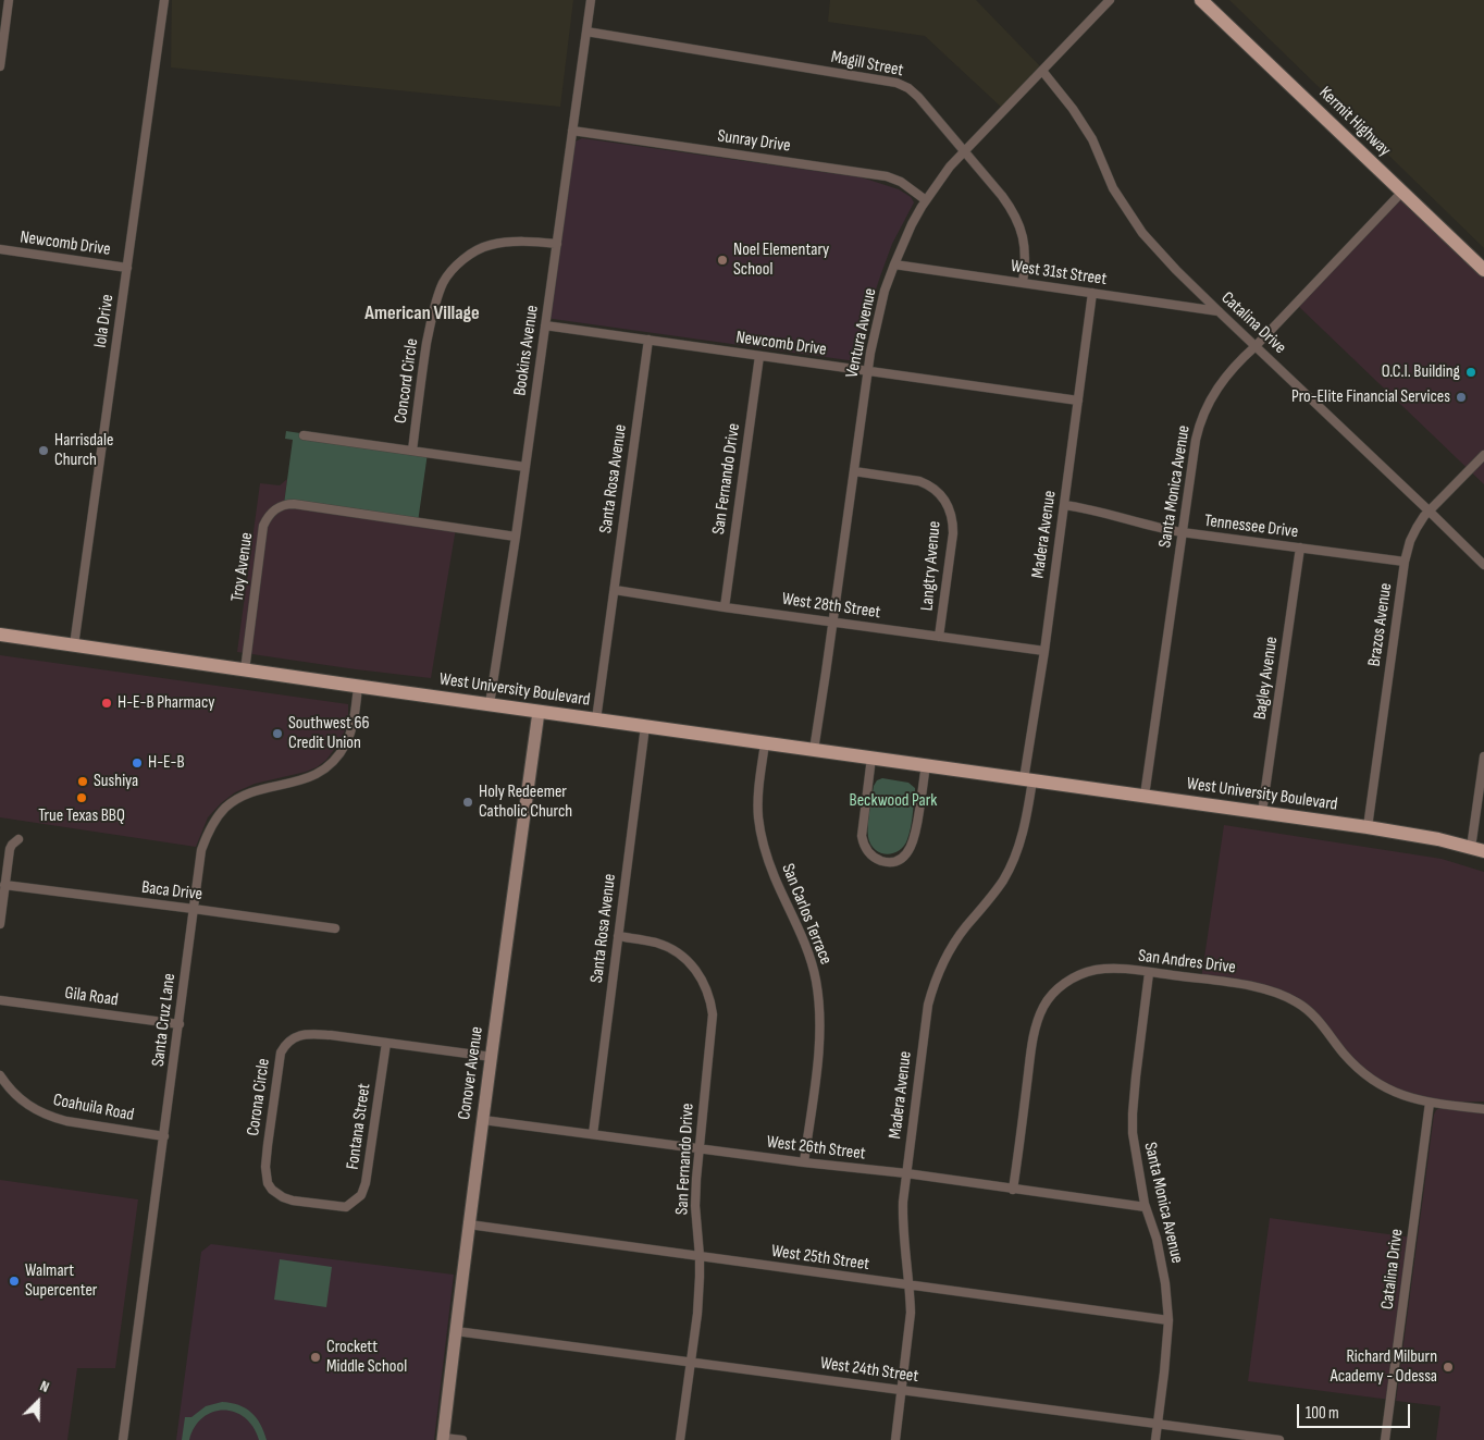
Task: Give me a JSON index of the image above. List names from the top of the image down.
{
  "streets": {
    "main road": ["Kermit Highway", "West University Boulevard"],
    "street": [
      "Magill Street",
      "Sunray Drive",
      "Newcomb Drive",
      "West 31st Street",
      "Iola Drive",
      "Catalina Drive",
      "Ventura Avenue",
      "Bookins Avenue",
      "Concord Circle",
      "Santa Rosa Avenue",
      "San Fernando Drive",
      "Santa Monica Avenue",
      "Tennessee Drive",
      "Madera Avenue",
      "Langtry Avenue",
      "Troy Avenue",
      "West 28th Street",
      "Brazos Avenue",
      "Bagley Avenue",
      "Baca Drive",
      "San Carlos Terrace",
      "San Andres Drive",
      "Gila Road",
      "Santa Cruz Lane",
      "Conover Avenue",
      "Corona Circle",
      "Coahuila Road",
      "Fontana Street",
      "West 26th Street",
      "West 25th Street",
      "West 24th Street"
    ]
  },
  "crossings": [
    ["Magill Street", "West 31st Street"],
    ["Magill Street", "Ventura Avenue"],
    ["Magill Street", "Bookins Avenue"],
    ["Kermit Highway", "Santa Monica Avenue"],
    ["Sunray Drive", "Ventura Avenue"],
    ["Sunray Drive", "Bookins Avenue"],
    ["Newcomb Drive", "Iola Drive"],
    ["Newcomb Drive", "Ventura Avenue"],
    ["Newcomb Drive", "Bookins Avenue"],
    ["Newcomb Drive", "Santa Rosa Avenue"],
    ["Newcomb Drive", "San Fernando Drive"],
    ["Newcomb Drive", "Madera Avenue"],
    ["West 31st Street", "Catalina Drive"],
    ["West 31st Street", "Ventura Avenue"],
    ["West 31st Street", "Madera Avenue"],
    ["Iola Drive", "West University Boulevard"],
    ["Catalina Drive", "Ventura Avenue"],
    ["Catalina Drive", "Santa Monica Avenue"],
    ["Catalina Drive", "Brazos Avenue"],
    ["Catalina Drive", "San Andres Drive"],
    ["Ventura Avenue", "Langtry Avenue"],
    ["Ventura Avenue", "West 28th Street"],
    ["Ventura Avenue", "West University Boulevard"],
    ["Bookins Avenue", "Concord Circle"],
    ["Bookins Avenue", "Troy Avenue"],
    ["Bookins Avenue", "West University Boulevard"],
    ["Santa Rosa Avenue", "San Fernando Drive"],
    ["Santa Rosa Avenue", "West 28th Street"],
    ["Santa Rosa Avenue", "West University Boulevard"],
    ["Santa Rosa Avenue", "West 26th Street"],
    ["San Fernando Drive", "West 28th Street"],
    ["San Fernando Drive", "West 26th Street"],
    ["San Fernando Drive", "West 25th Street"],
    ["San Fernando Drive", "West 24th Street"],
    ["Santa Monica Avenue", "Tennessee Drive"],
    ["Santa Monica Avenue", "West University Boulevard"],
    ["Santa Monica Avenue", "San Andres Drive"],
    ["Santa Monica Avenue", "West 26th Street"],
    ["Santa Monica Avenue", "West 25th Street"],
    ["Santa Monica Avenue", "West 24th Street"],
    ["Tennessee Drive", "Madera Avenue"],
    ["Tennessee Drive", "Brazos Avenue"],
    ["Tennessee Drive", "Bagley Avenue"],
    ["Madera Avenue", "West 28th Street"],
    ["Madera Avenue", "West University Boulevard"],
    ["Madera Avenue", "West 26th Street"],
    ["Madera Avenue", "West 25th Street"],
    ["Madera Avenue", "West 24th Street"],
    ["Langtry Avenue", "West 28th Street"],
    ["Troy Avenue", "West University Boulevard"],
    ["Brazos Avenue", "West University Boulevard"],
    ["Bagley Avenue", "West University Boulevard"],
    ["West University Boulevard", "San Carlos Terrace"],
    ["West University Boulevard", "Santa Cruz Lane"],
    ["West University Boulevard", "Conover Avenue"],
    ["Baca Drive", "Santa Cruz Lane"],
    ["San Carlos Terrace", "West 26th Street"],
    ["San Andres Drive", "West 26th Street"],
    ["Gila Road", "Santa Cruz Lane"],
    ["Santa Cruz Lane", "Coahuila Road"],
    ["Conover Avenue", "Corona Circle"],
    ["Conover Avenue", "West 26th Street"],
    ["Conover Avenue", "West 25th Street"],
    ["Conover Avenue", "West 24th Street"],
    ["Corona Circle", "Fontana Street"]
  ],
  "districts": ["American Village"],
  "parks": ["Beckwood Park"],
  "places": [
    "Noel Elementary School",
    "O.C.I. Building",
    "Pro-Elite Financial Services",
    "Harrisdale Church",
    "H-E-B Pharmacy",
    "Southwest 66 Credit Union",
    "H-E-B",
    "Sushiya",
    "True Texas BBQ",
    "Holy Redeemer Catholic Church",
    "Walmart Supercenter",
    "Crockett Middle School",
    "Richard Milburn Academy - Odessa"
  ],
  "scale_bar": "100 m",
  "north": "top right"
}
